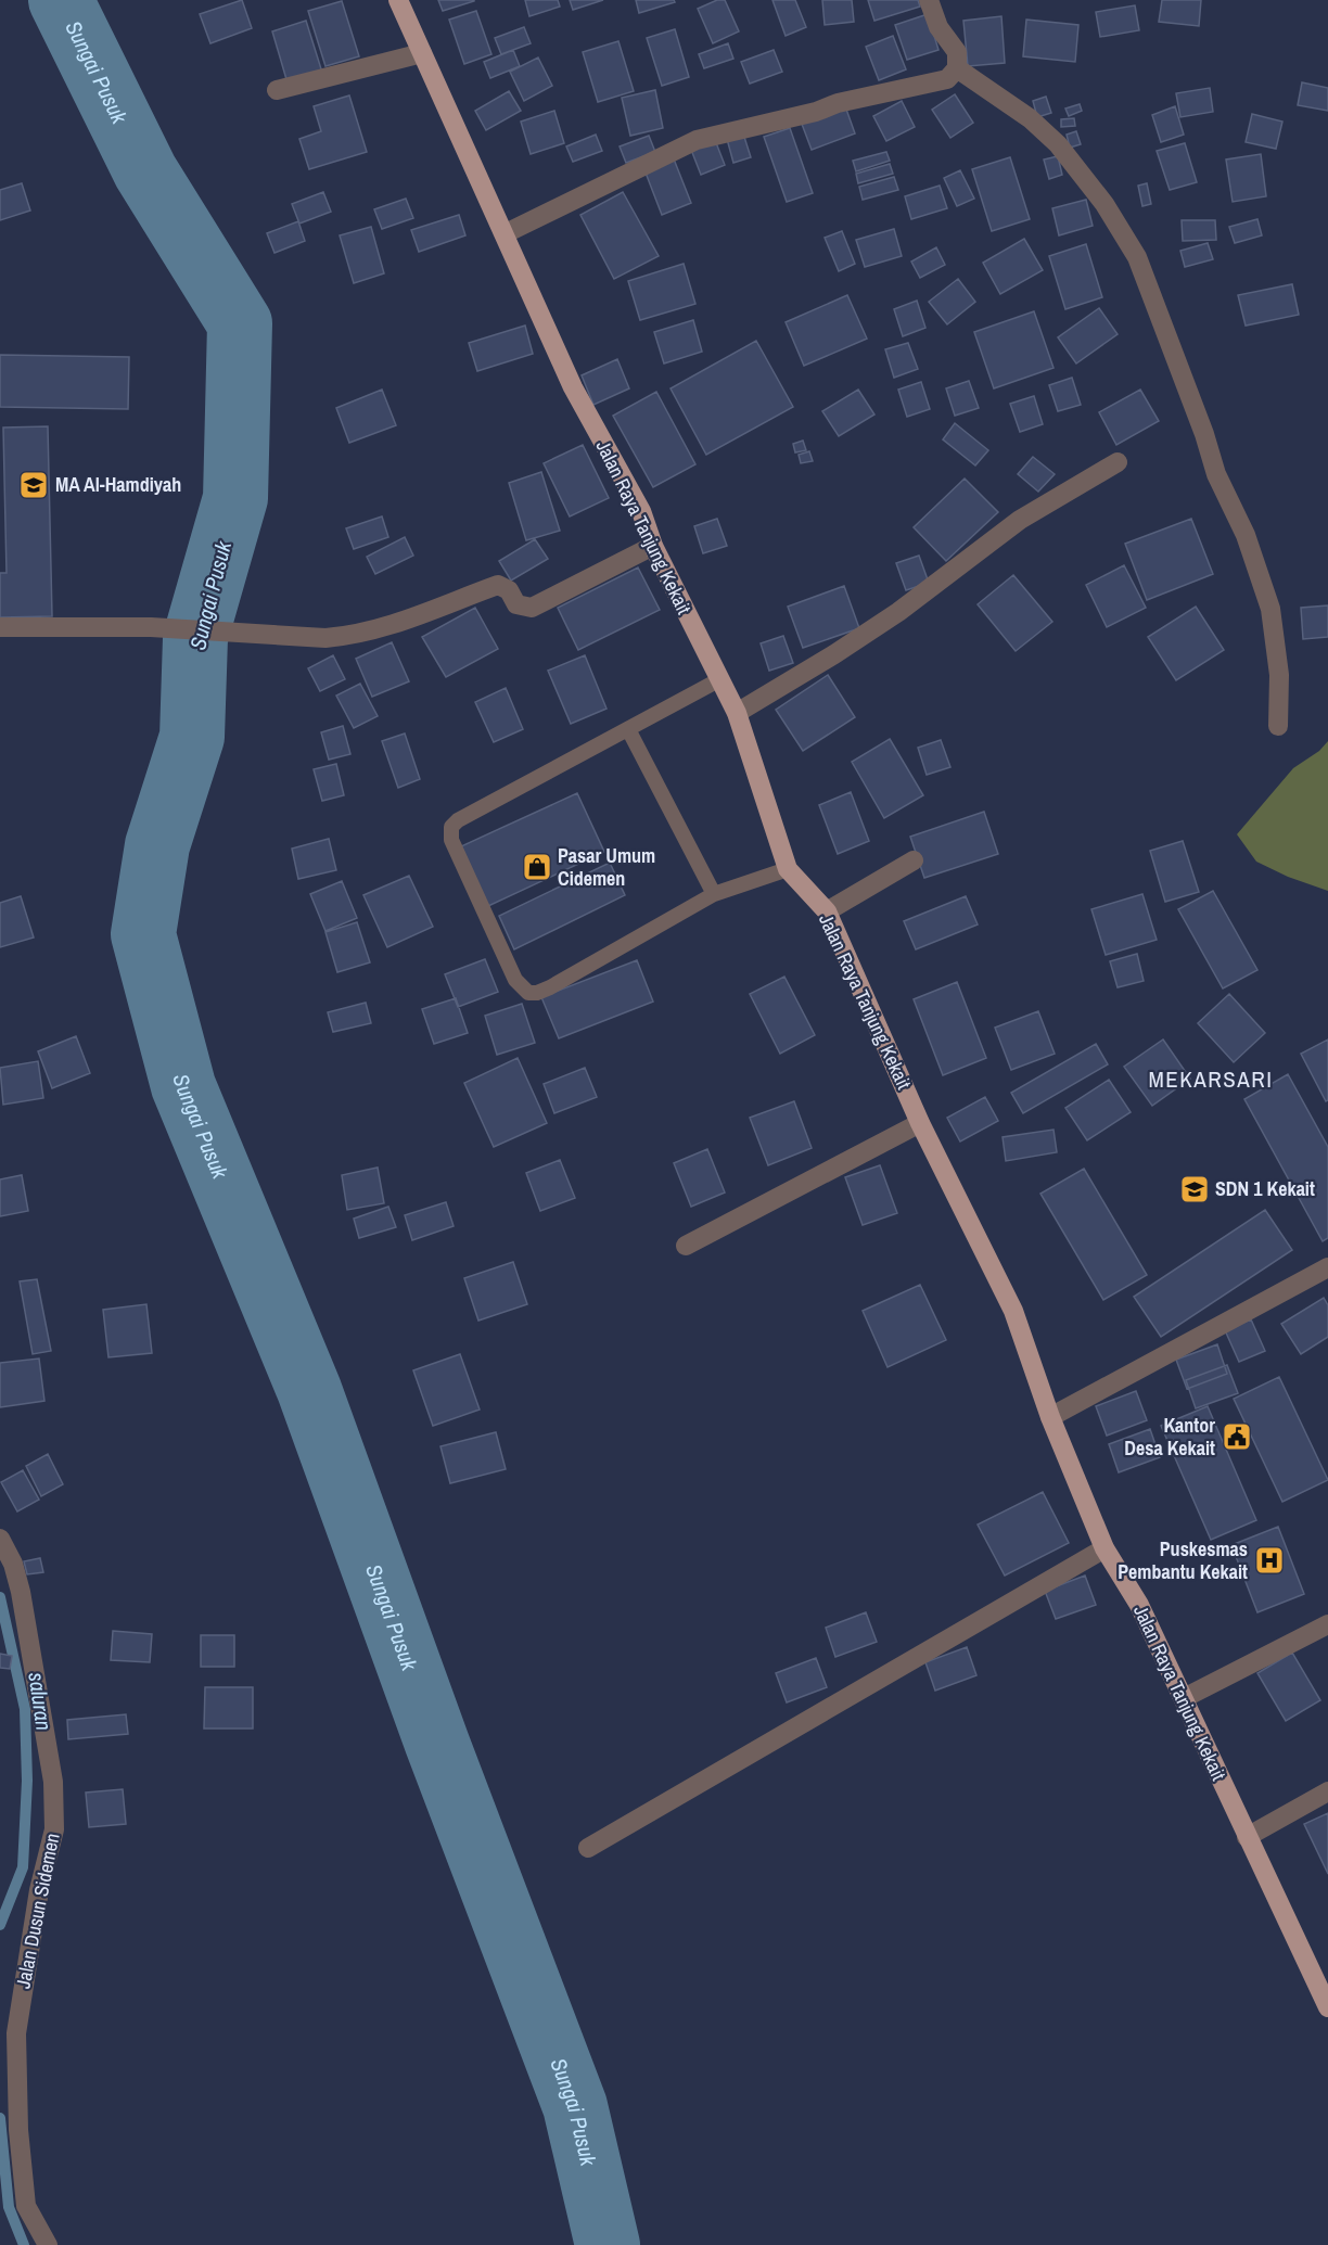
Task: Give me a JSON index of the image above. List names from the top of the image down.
{
  "streets": {
    "main road": ["Jalan Raya Tanjung Kekait"],
    "street": ["Jalan Dusun Sidemen"]
  },
  "districts": ["MEKARSARI"],
  "water": ["Sungai Pusuk", "saluran"],
  "places": {
    "school or university": ["MA Al-Hamdiyah", "SDN 1 Kekait"],
    "shop": ["Pasar Umum Cidemen"],
    "public building": ["Kantor Desa Kekait"],
    "hospital": ["Puskesmas Pembantu Kekait"]
  }
}
